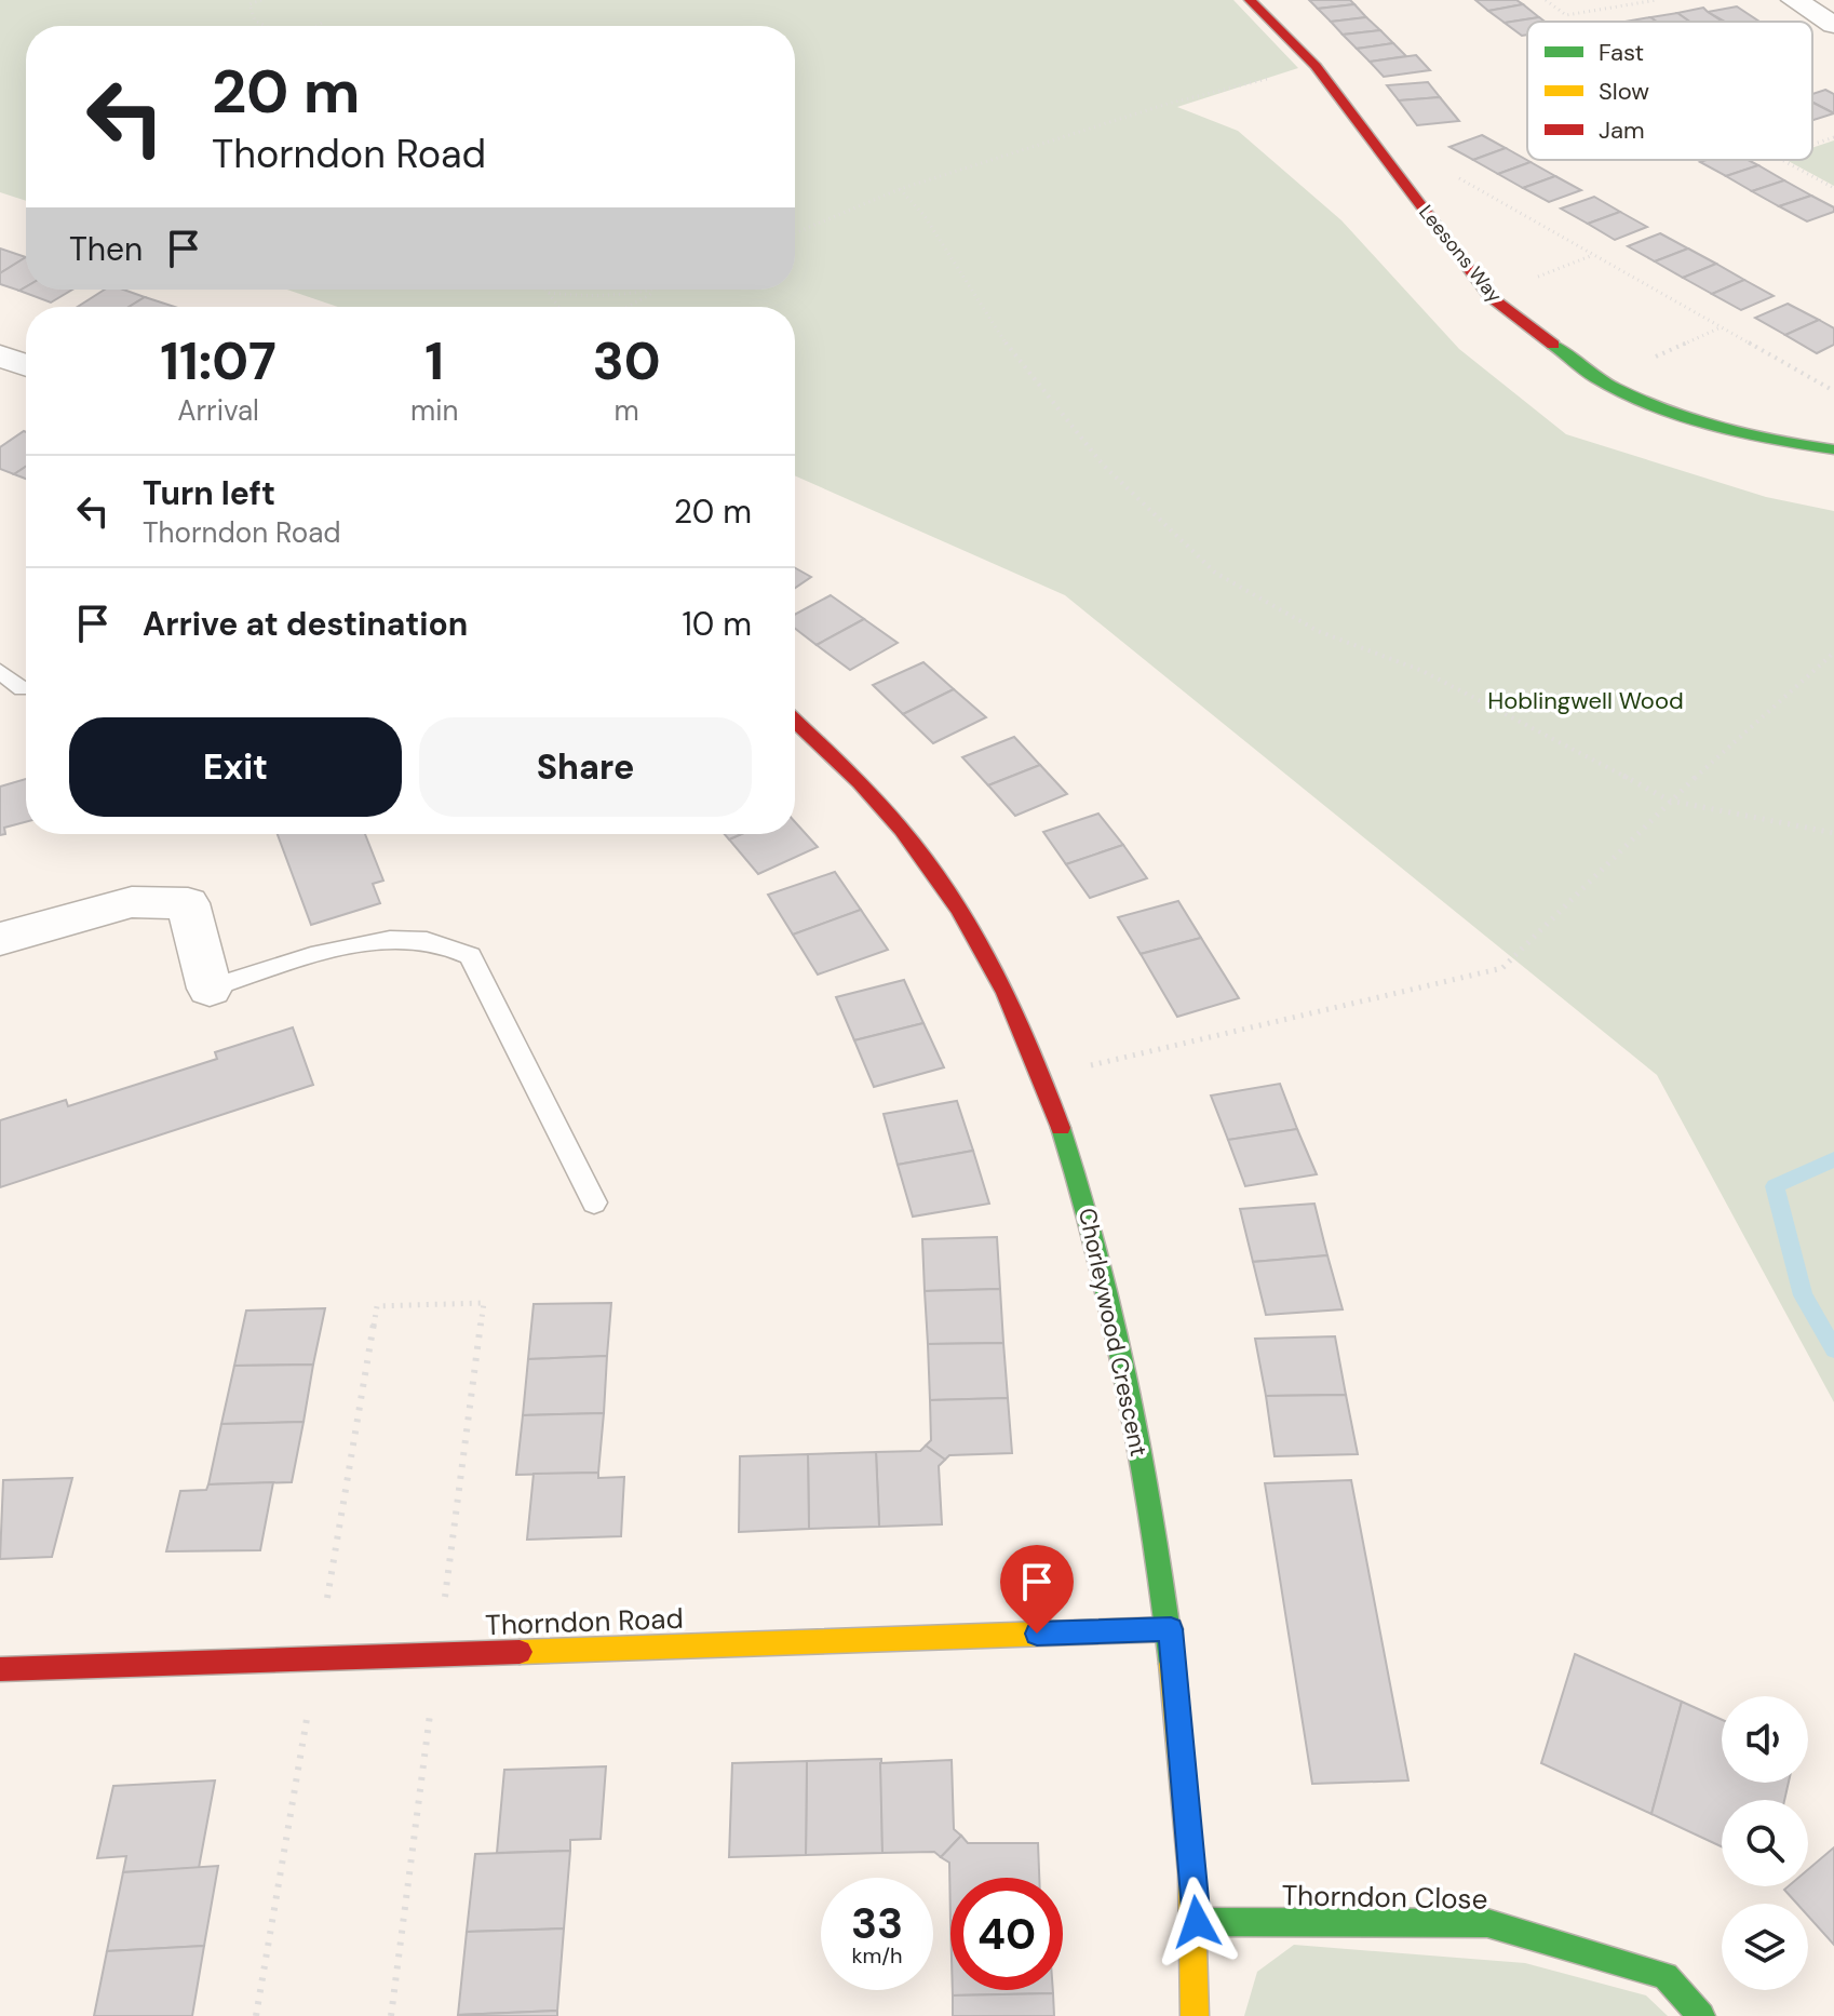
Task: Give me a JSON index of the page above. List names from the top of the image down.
{
  "streets": {
    "street": [
      "Leesons Way",
      "Chorleywood Crescent",
      "Thorndon Road",
      "Thorndon Close"
    ]
  },
  "crossings": [
    ["Chorleywood Crescent", "Thorndon Road"]
  ],
  "parks": ["Hoblingwell Wood"],
  "legend": ["Fast", "Slow", "Jam"],
  "page": {
    "turn": ["20 m", "Thorndon Road"],
    "then": "Then",
    "eta": [
      "11:07",
      "Arrival",
      "1",
      "min",
      "30",
      "m"
    ],
    "list": [
      {
        "name": "Turn left",
        "note": "Thorndon Road",
        "value": "20 m"
      },
      {
        "name": "Arrive at destination",
        "value": "10 m"
      }
    ],
    "buttons": ["Exit", "Share"],
    "speed": "33 km/h",
    "limit": "40"
  }
}
